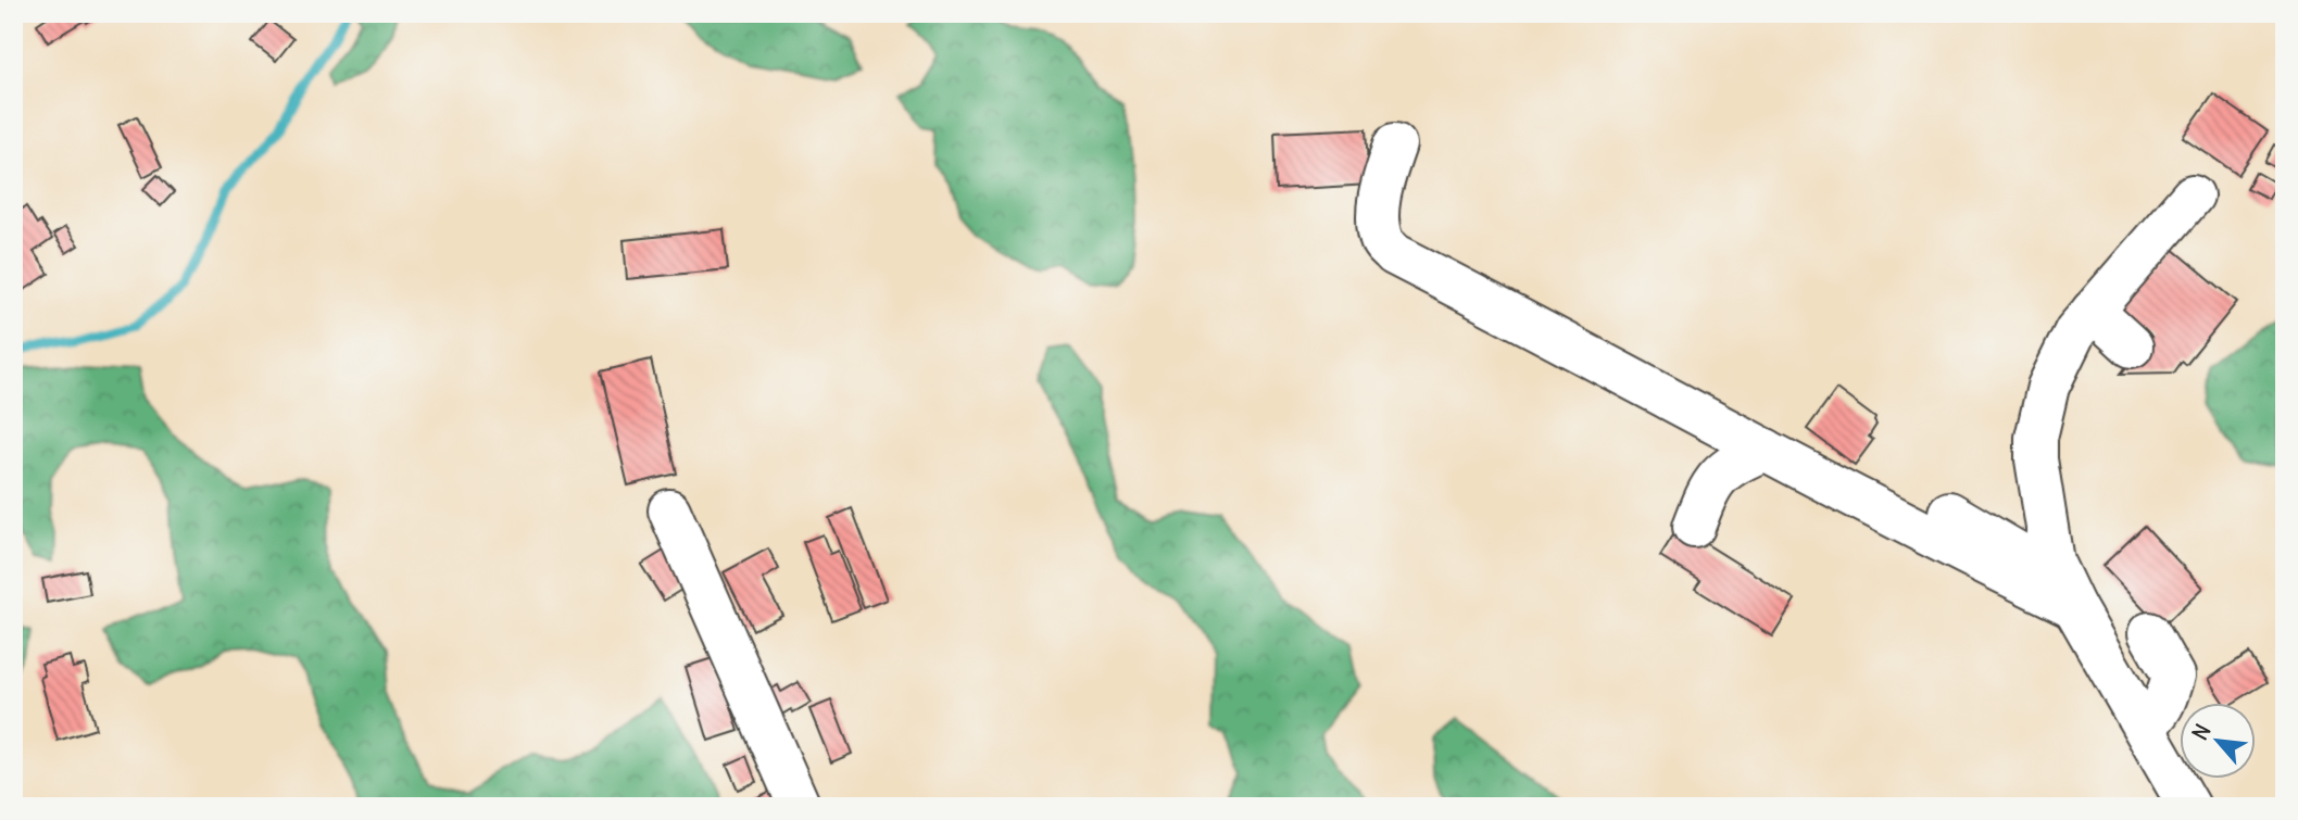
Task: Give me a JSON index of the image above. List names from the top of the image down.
{
  "north": "top left"
}
